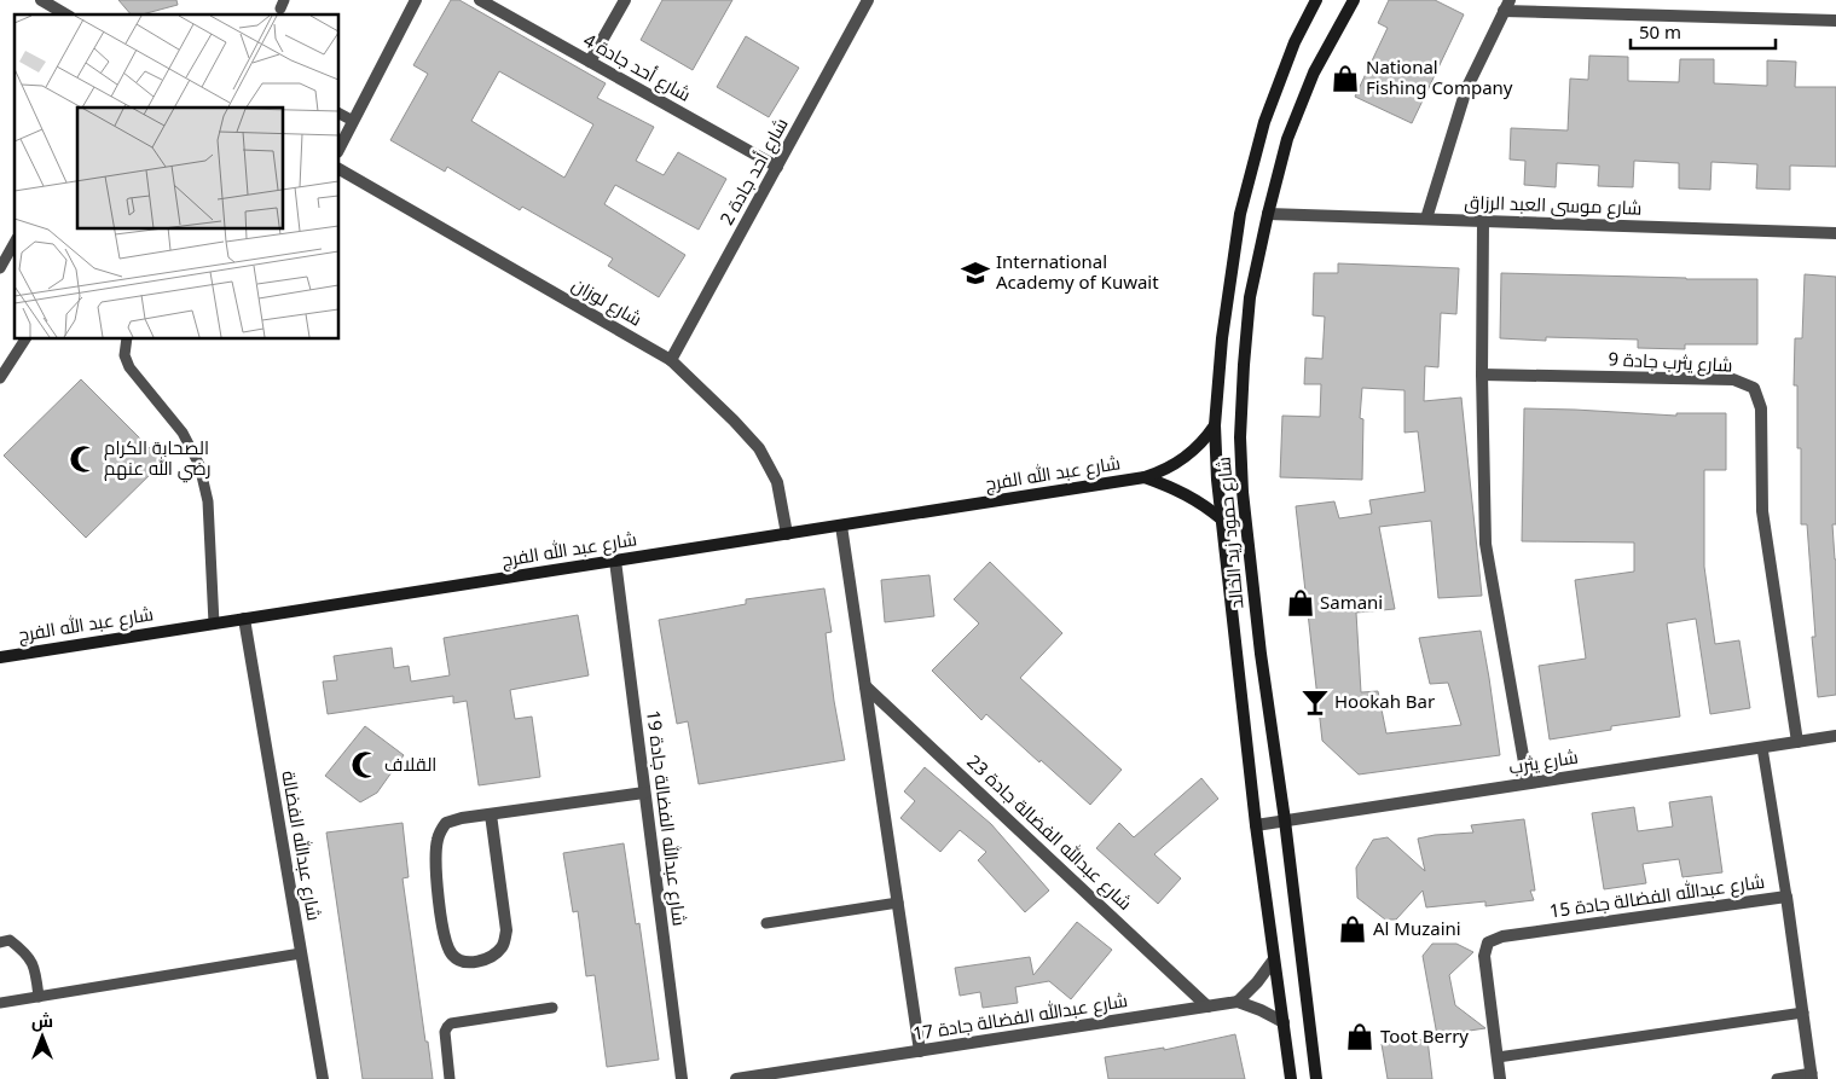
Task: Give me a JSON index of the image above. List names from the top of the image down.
{
  "streets": {
    "main road": ["شارع عبد الله الفرج", "شارع حمود زيد الخالد"],
    "street": [
      "شارع أحد جادة 4",
      "شارع أحد جادة 2",
      "شارع موسى العبد الرزاق",
      "شارع لوزان",
      "شارع يثرب جادة 9",
      "شارع يثرب",
      "شارع عبدالله الفضالة جادة 19",
      "شارع عبدالله الفضالة جادة 23",
      "شارع عبدالله الفضالة",
      "شارع عبدالله الفضالة جادة 15",
      "شارع عبدالله الفضالة جادة 17"
    ]
  },
  "crossings": [
    ["شارع أحد جادة 4", "شارع أحد جادة 2"],
    ["شارع أحد جادة 2", "شارع لوزان"],
    ["شارع موسى العبد الرزاق", "شارع حمود زيد الخالد"],
    ["شارع لوزان", "شارع عبد الله الفرج"],
    ["شارع يثرب جادة 9", "شارع يثرب"],
    ["شارع عبد الله الفرج", "شارع حمود زيد الخالد"],
    ["شارع عبد الله الفرج", "شارع عبدالله الفضالة جادة 19"],
    ["شارع عبد الله الفرج", "شارع عبدالله الفضالة"],
    ["شارع حمود زيد الخالد", "شارع يثرب"],
    ["شارع عبدالله الفضالة جادة 23", "شارع عبدالله الفضالة جادة 17"]
  ],
  "places": {
    "shop": [
      "National Fishing Company",
      "Samani",
      "Al Muzaini",
      "Toot Berry"
    ],
    "school or university": ["International Academy of Kuwait"],
    "mosque": ["الصحابة الكرام رضي الله عنهم", "القلاف"],
    "bar": ["Hookah Bar"]
  },
  "scale_bar": "50 m",
  "north": "top"
}
